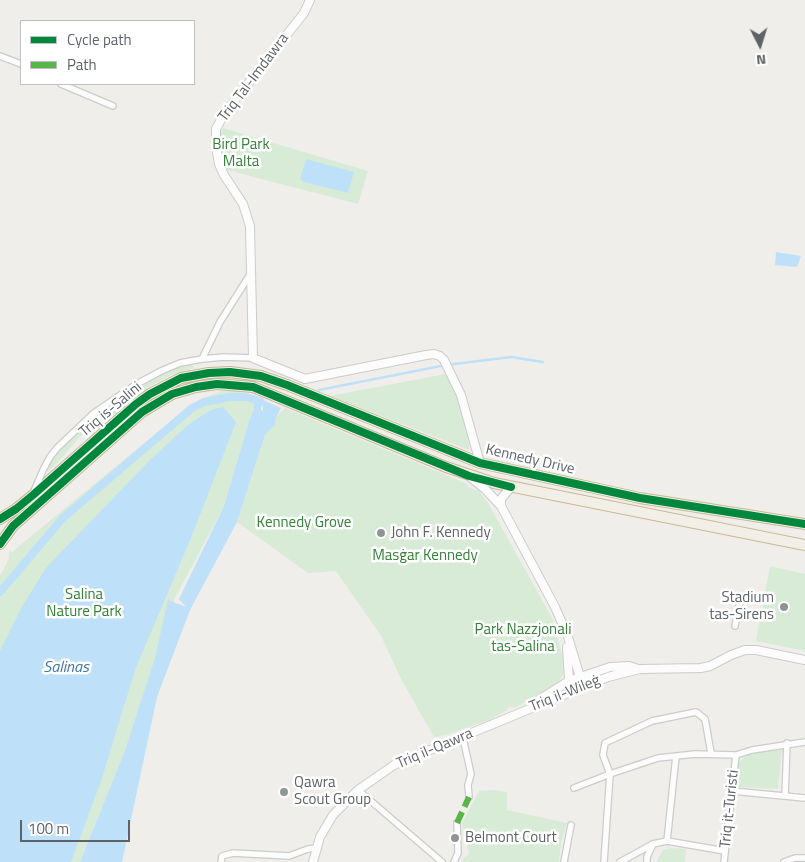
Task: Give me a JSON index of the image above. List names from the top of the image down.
{
  "streets": {
    "highway": ["Triq is-Salini", "Kennedy Drive"],
    "street": [
      "Triq Tal-Imdawra",
      "Triq il-Wileġ",
      "Triq il-Qawra",
      "Triq it-Turisti"
    ]
  },
  "crossings": [
    ["Triq is-Salini", "Kennedy Drive"],
    ["Triq il-Wileġ", "Triq il-Qawra"]
  ],
  "water": ["Salinas"],
  "parks": [
    "Bird Park Malta",
    "Kennedy Grove",
    "Masġar Kennedy",
    "Salina Nature Park",
    "Park Nazzjonali tas-Salina"
  ],
  "places": [
    "John F. Kennedy",
    "Stadium tas-Sirens",
    "Qawra Scout Group",
    "Belmont Court"
  ],
  "legend": ["Cycle path", "Path"],
  "scale_bar": "100 m",
  "north": "bottom"
}
